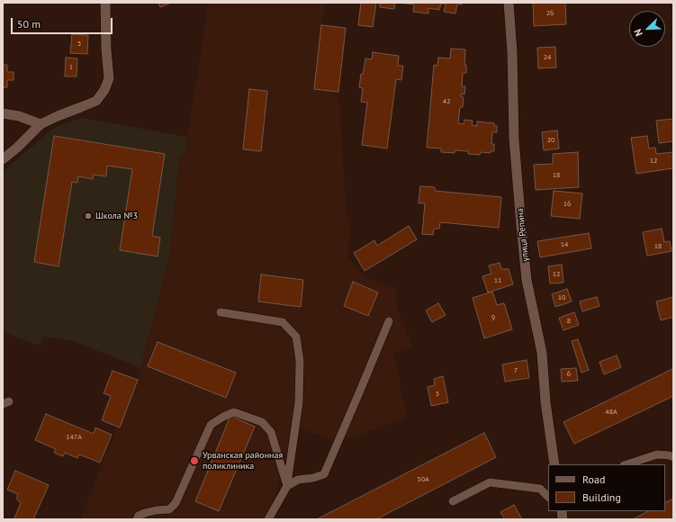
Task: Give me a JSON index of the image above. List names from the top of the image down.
{
  "streets": {
    "street": ["улица Репина"]
  },
  "places": ["Школа №3", "Урванская районная поликлиника"],
  "house_numbers": [
    "26",
    "3",
    "24",
    "1",
    "42",
    "20",
    "12",
    "18",
    "16",
    "14",
    "18",
    "12",
    "11",
    "10",
    "9",
    "8",
    "7",
    "6",
    "5",
    "48А",
    "147А",
    "50А"
  ],
  "legend": ["Road", "Building"],
  "scale_bar": "50 m",
  "north": "bottom left"
}
